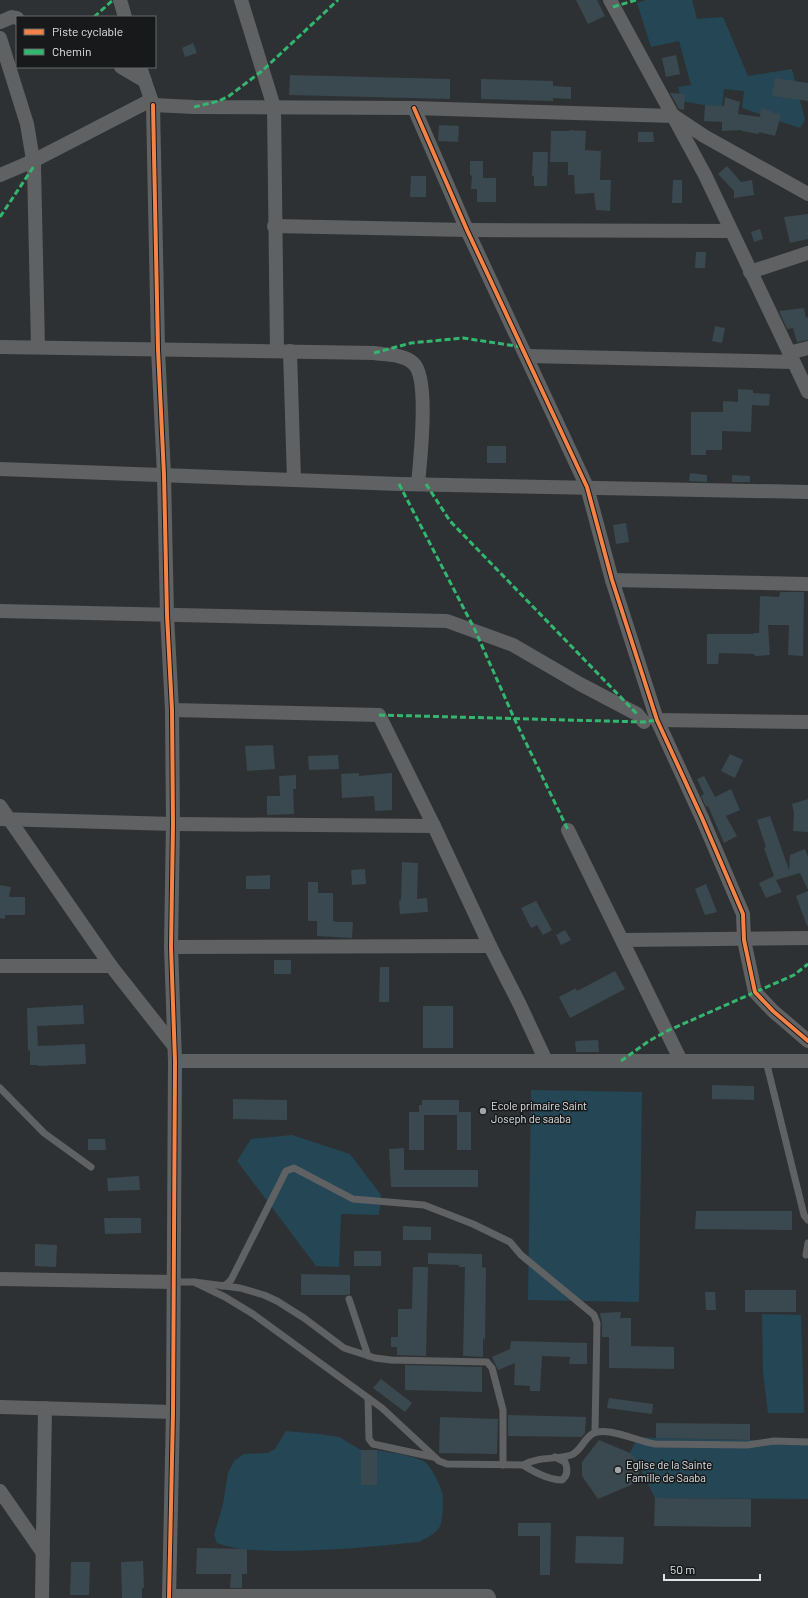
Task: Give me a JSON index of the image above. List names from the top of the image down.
{
  "places": ["Ecole primaire Saint Joseph de saaba", "Eglise de la Sainte Famille de Saaba"],
  "legend": ["Piste cyclable", "Chemin"],
  "scale_bar": "50 m"
}
